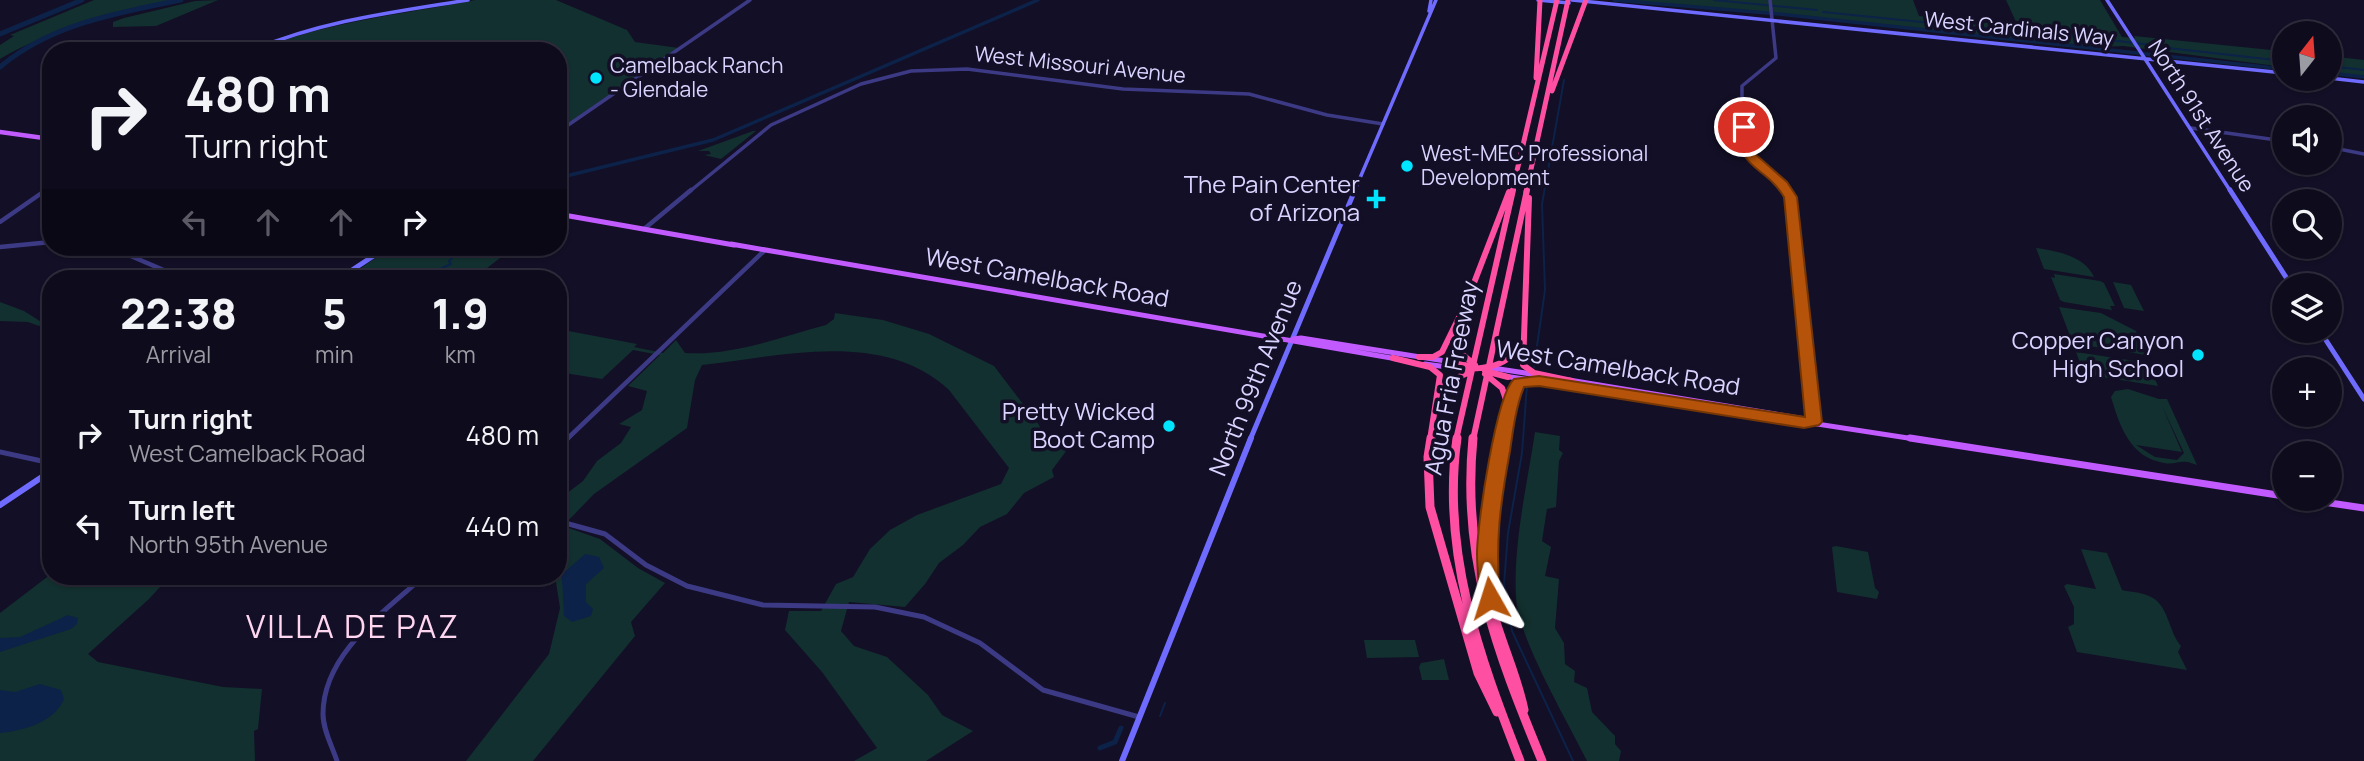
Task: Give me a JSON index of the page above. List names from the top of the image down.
{
  "streets": {
    "highway": ["Agua Fria Freeway"],
    "main road": [
      "West Cardinals Way",
      "North 91st Avenue",
      "West Camelback Road",
      "North 99th Avenue"
    ],
    "street": ["West Missouri Avenue"]
  },
  "crossings": [
    ["West Cardinals Way", "North 91st Avenue"],
    ["West Cardinals Way", "Agua Fria Freeway"],
    ["West Missouri Avenue", "West Camelback Road"],
    ["West Missouri Avenue", "North 99th Avenue"],
    ["West Camelback Road", "North 99th Avenue"]
  ],
  "districts": ["VILLA DE PAZ"],
  "places": {
    "other": [
      "Camelback Ranch - Glendale",
      "West-MEC Professional Development",
      "Copper Canyon High School",
      "Pretty Wicked Boot Camp"
    ],
    "health": ["The Pain Center of Arizona"]
  },
  "north": "top",
  "page": {
    "map_buttons": ["+", "−"],
    "turn": ["480 m", "Turn right"],
    "eta": [
      "22:38",
      "Arrival",
      "5",
      "min",
      "1.9",
      "km"
    ],
    "list": [
      {
        "name": "Turn right",
        "note": "West Camelback Road",
        "value": "480 m"
      },
      {
        "name": "Turn left",
        "note": "North 95th Avenue",
        "value": "440 m"
      }
    ]
  }
}
